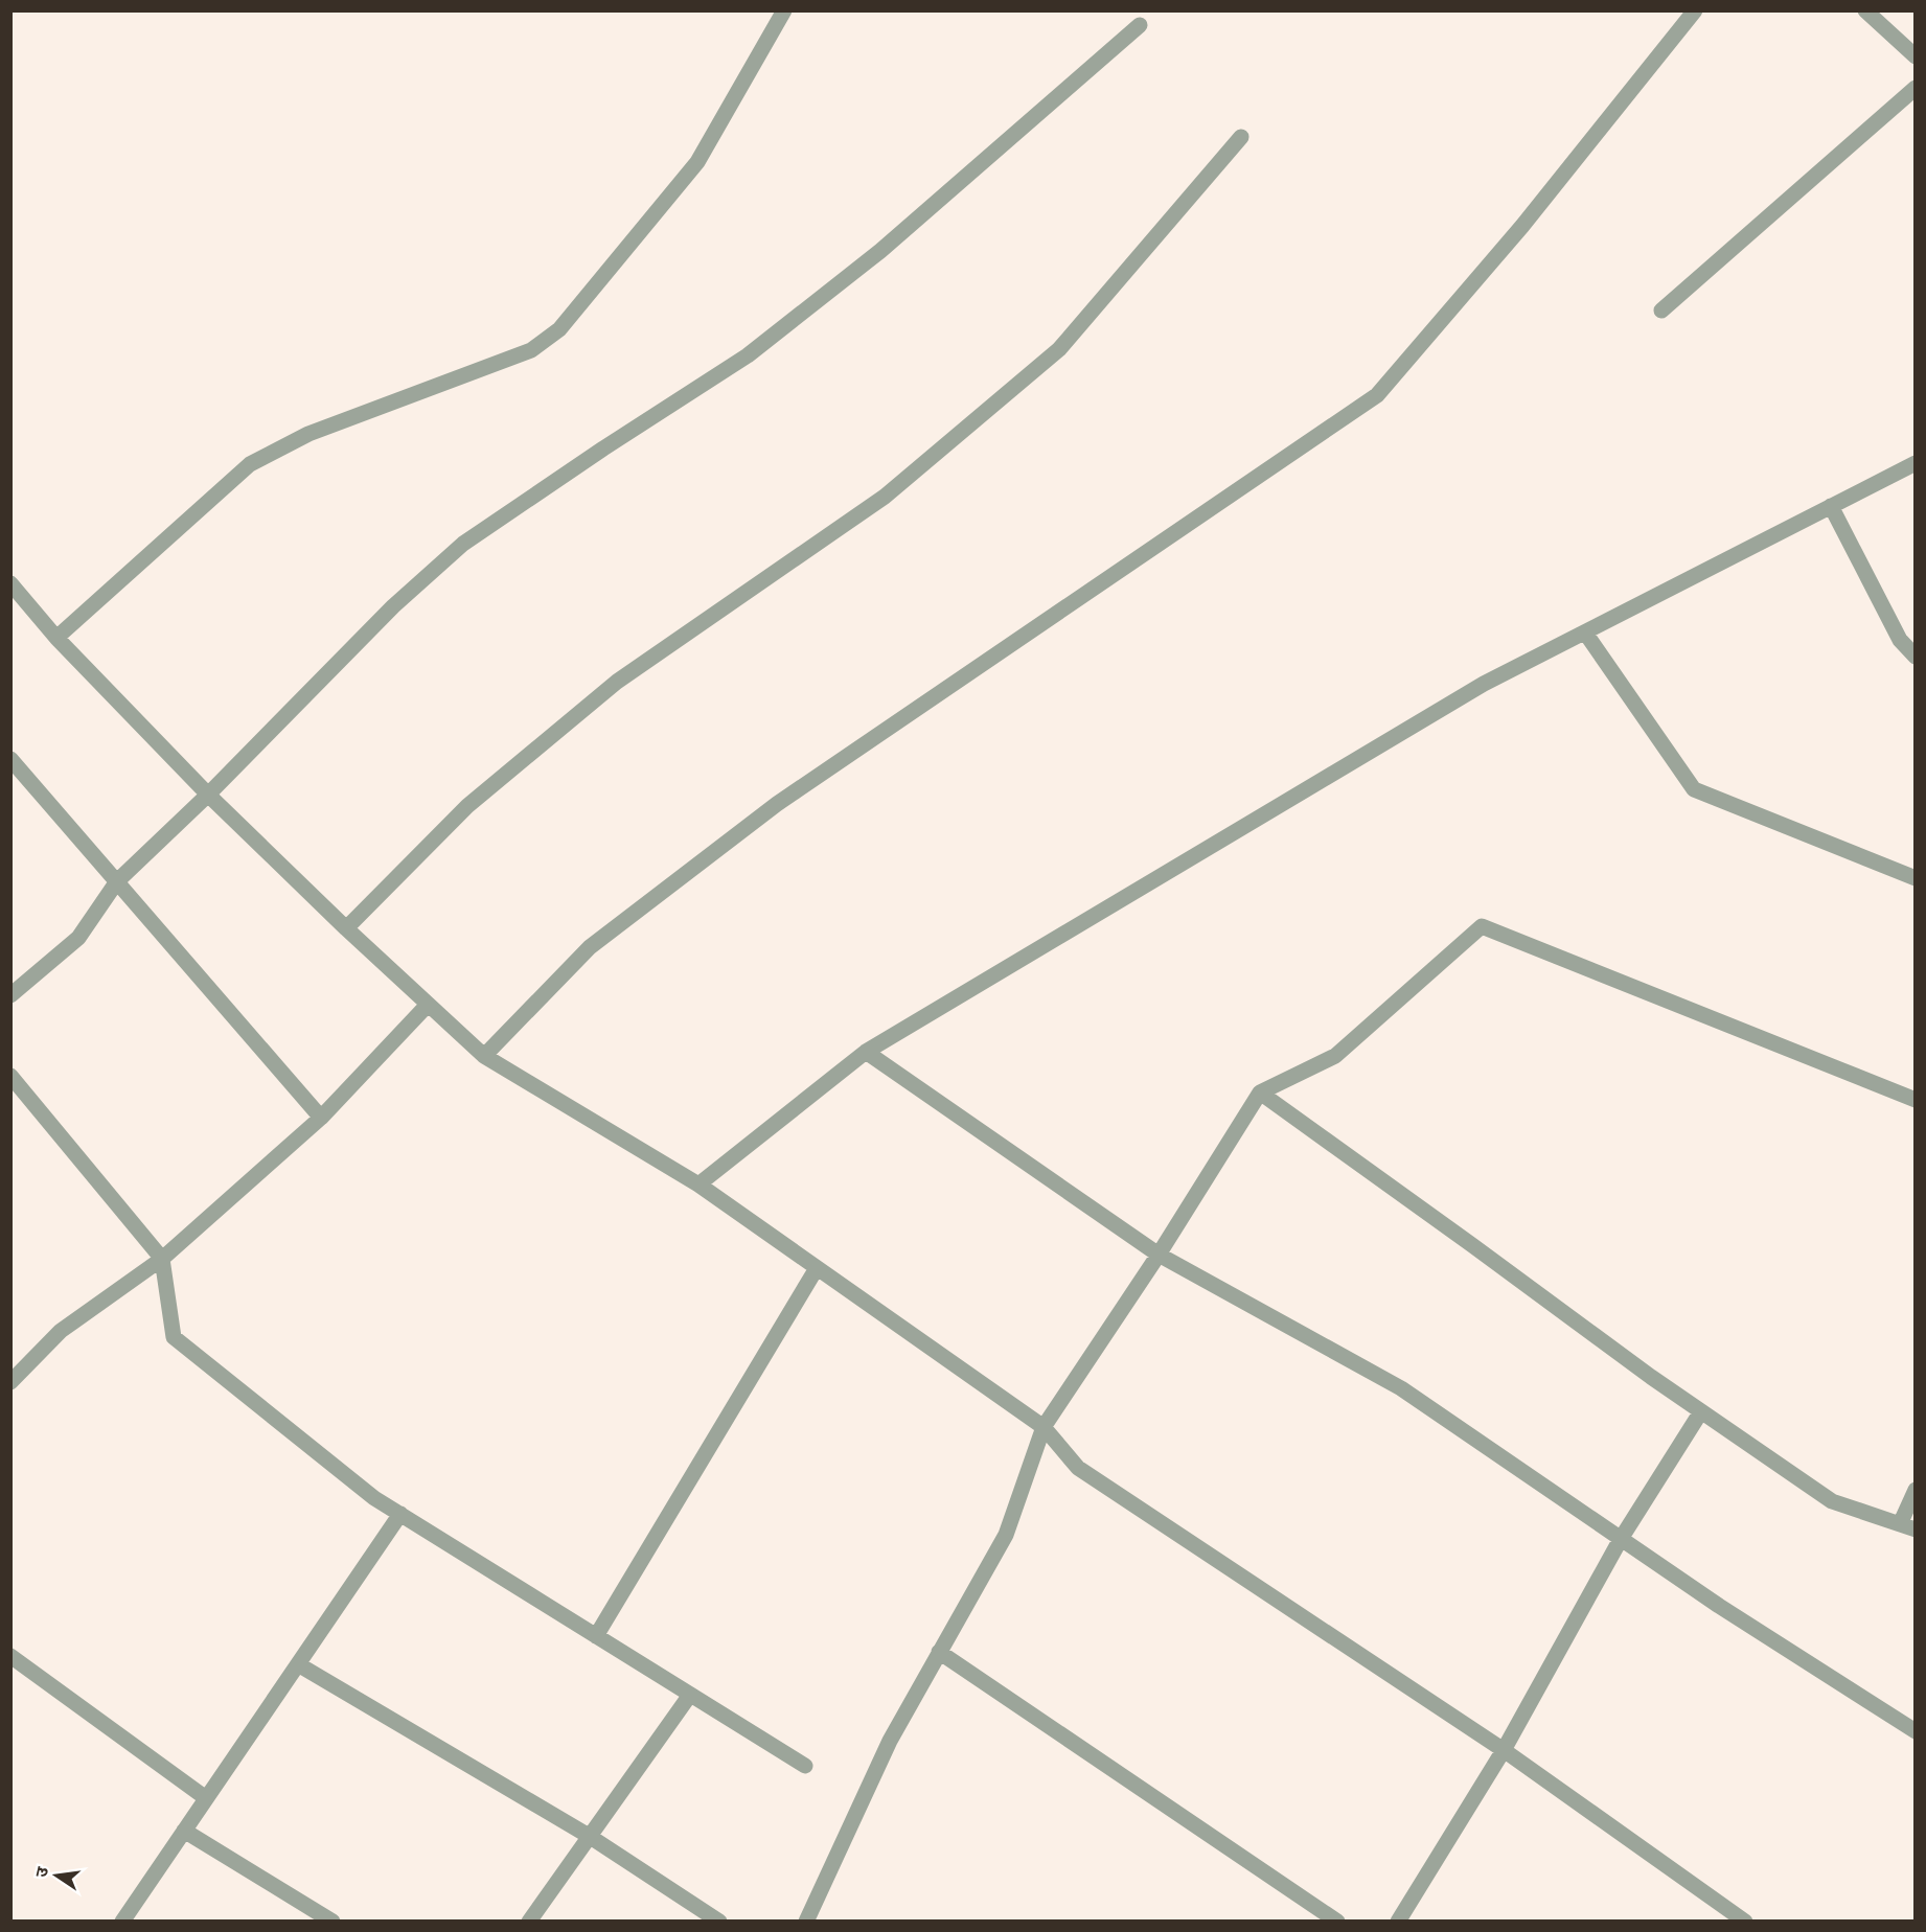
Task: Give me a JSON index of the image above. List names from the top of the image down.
{
  "north": "left"
}
